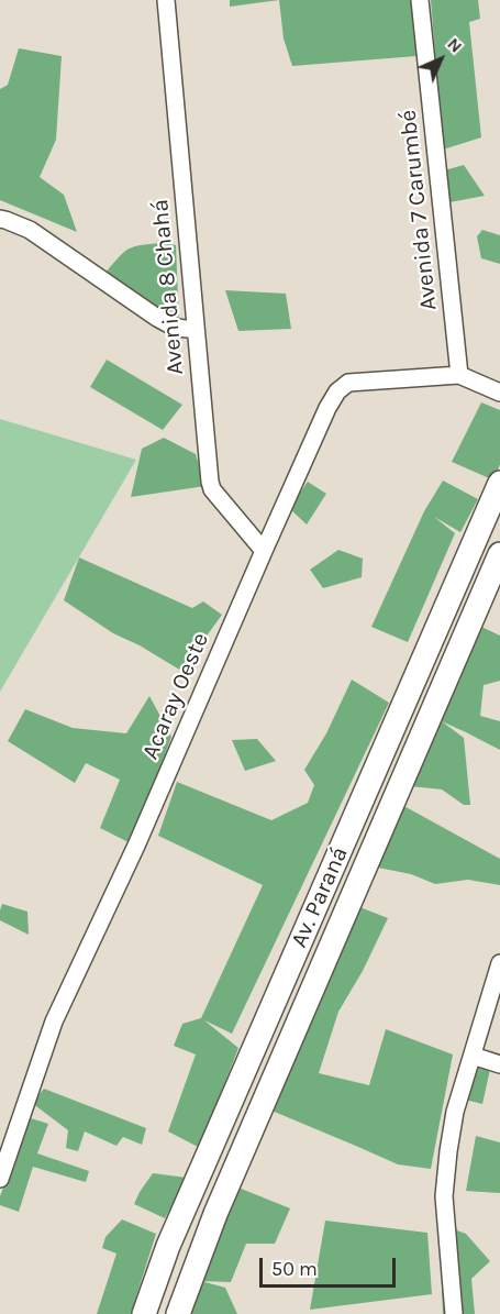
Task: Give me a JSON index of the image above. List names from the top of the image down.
{
  "streets": {
    "street": [
      "Avenida 7 Carumbé",
      "Avenida 8 Chahá",
      "Acaray Oeste",
      "Av. Paraná"
    ]
  },
  "crossings": [
    ["Avenida 7 Carumbé", "Acaray Oeste"],
    ["Avenida 8 Chahá", "Acaray Oeste"]
  ],
  "scale_bar": "50 m",
  "north": "top right"
}
